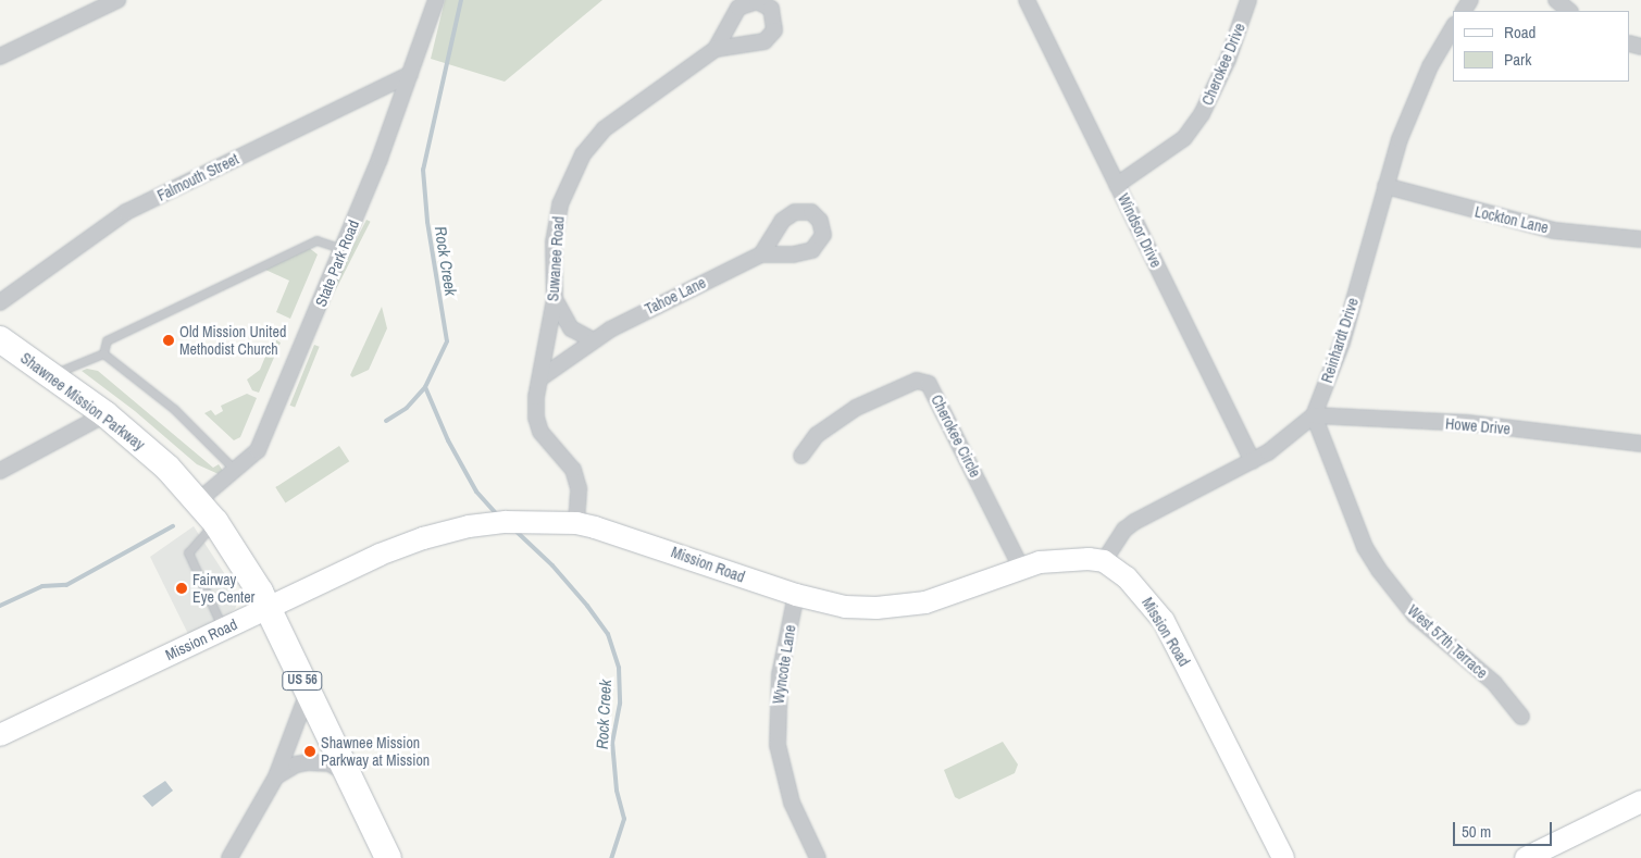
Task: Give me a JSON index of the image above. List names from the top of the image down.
{
  "streets": {
    "highway": ["Shawnee Mission Parkway", "US 56"],
    "main road": ["Mission Road"],
    "street": [
      "Cherokee Drive",
      "Falmouth Street",
      "Lockton Lane",
      "Windsor Drive",
      "Suwanee Road",
      "State Park Road",
      "Tahoe Lane",
      "Reinhardt Drive",
      "Howe Drive",
      "Cherokee Circle",
      "West 57th Terrace",
      "Wyncote Lane"
    ]
  },
  "crossings": [
    ["Cherokee Drive", "Windsor Drive"],
    ["Falmouth Street", "State Park Road"],
    ["Lockton Lane", "Reinhardt Drive"],
    ["Suwanee Road", "Tahoe Lane"],
    ["Suwanee Road", "Mission Road"],
    ["State Park Road", "Shawnee Mission Parkway"],
    ["Reinhardt Drive", "Howe Drive"],
    ["Reinhardt Drive", "West 57th Terrace"],
    ["Shawnee Mission Parkway", "Mission Road"],
    ["Howe Drive", "West 57th Terrace"],
    ["Cherokee Circle", "Mission Road"],
    ["Mission Road", "Wyncote Lane"]
  ],
  "water": ["Rock Creek"],
  "places": ["Old Mission United Methodist Church", "Fairway Eye Center", "Shawnee Mission Parkway at Mission"],
  "legend": ["Road", "Park"],
  "scale_bar": "50 m"
}
